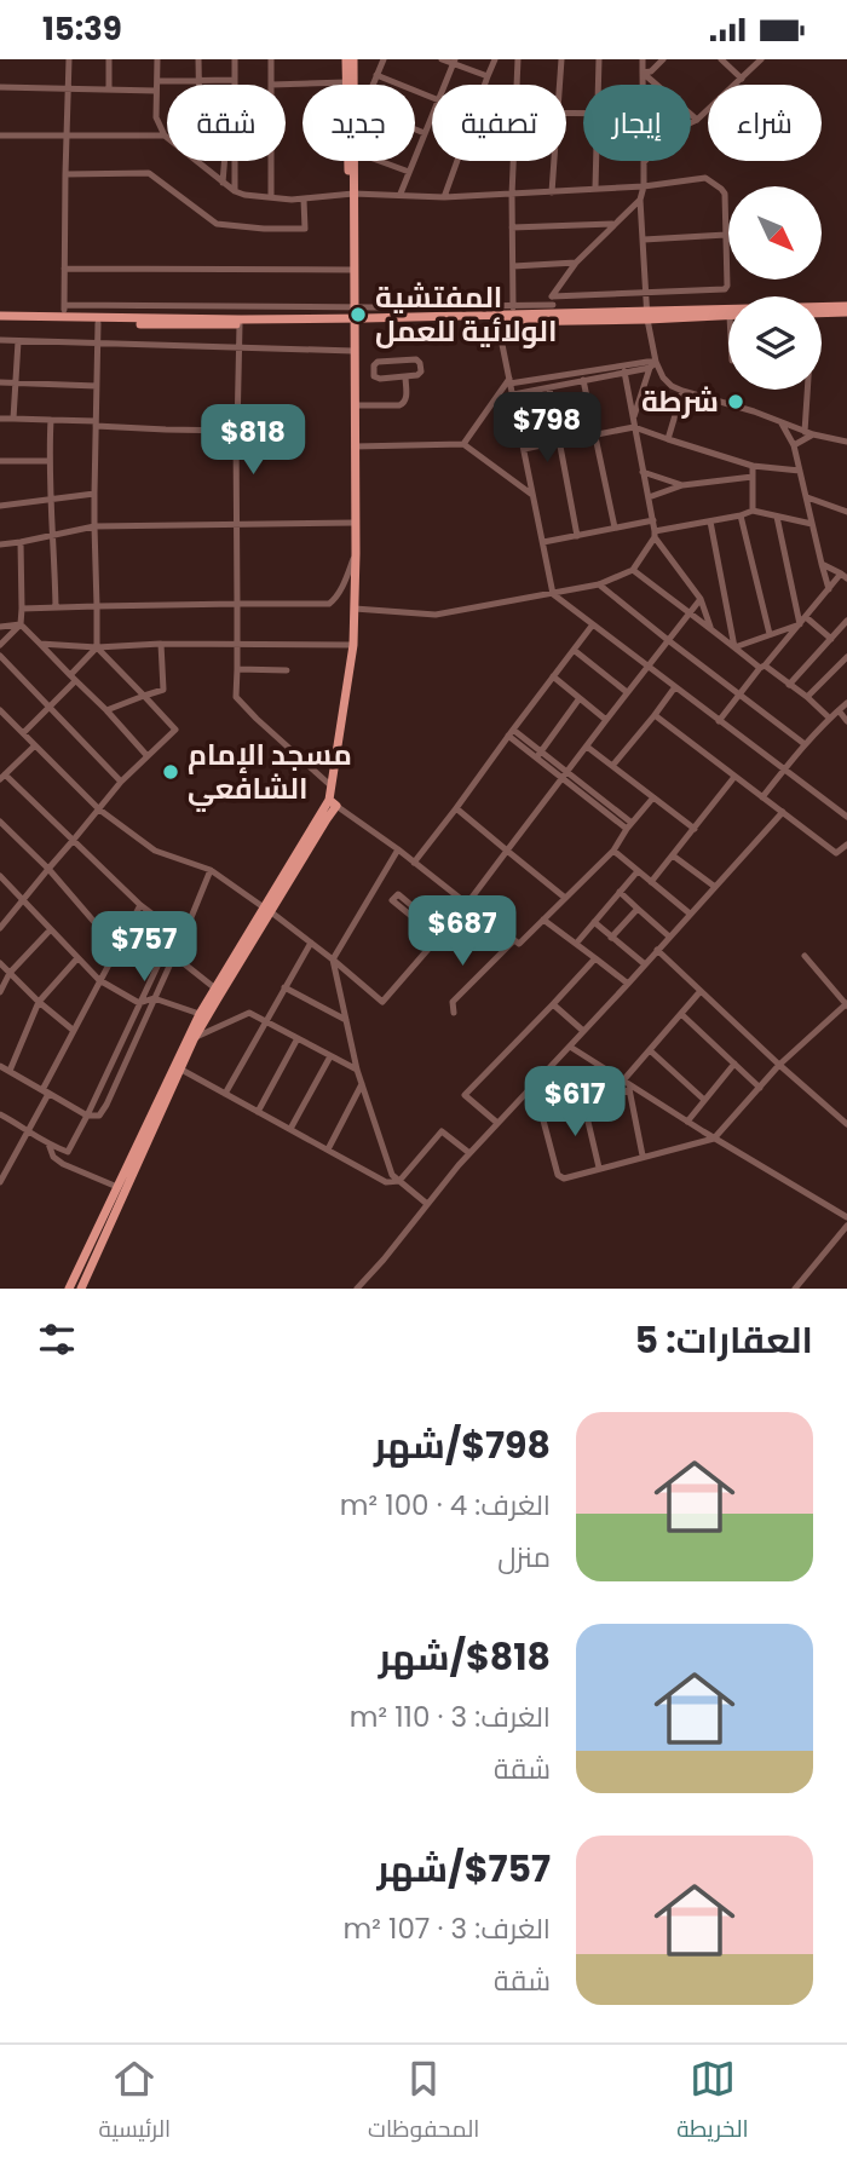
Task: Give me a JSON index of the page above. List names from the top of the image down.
{
  "places": ["المفتشية الولائية للعمل", "شرطة", "مسجد الإمام الشافعي"],
  "north": "bottom right",
  "page": {
    "status": "15:39",
    "chip": [
      "شراء",
      "إيجار",
      "تصفية",
      "جديد",
      "شقة"
    ],
    "price": [
      "$798",
      "$818",
      "$687",
      "$757",
      "$617"
    ],
    "heading": "العقارات: 5",
    "list": [
      {
        "name": "$798/شهر",
        "note": "الغرف: 4 · 100 m² · منزل"
      },
      {
        "name": "$818/شهر",
        "note": "الغرف: 3 · 110 m² · شقة"
      },
      {
        "name": "$757/شهر",
        "note": "الغرف: 3 · 107 m² · شقة"
      }
    ],
    "tabs": ["الخريطة", "المحفوظات", "الرئيسية"]
  }
}
